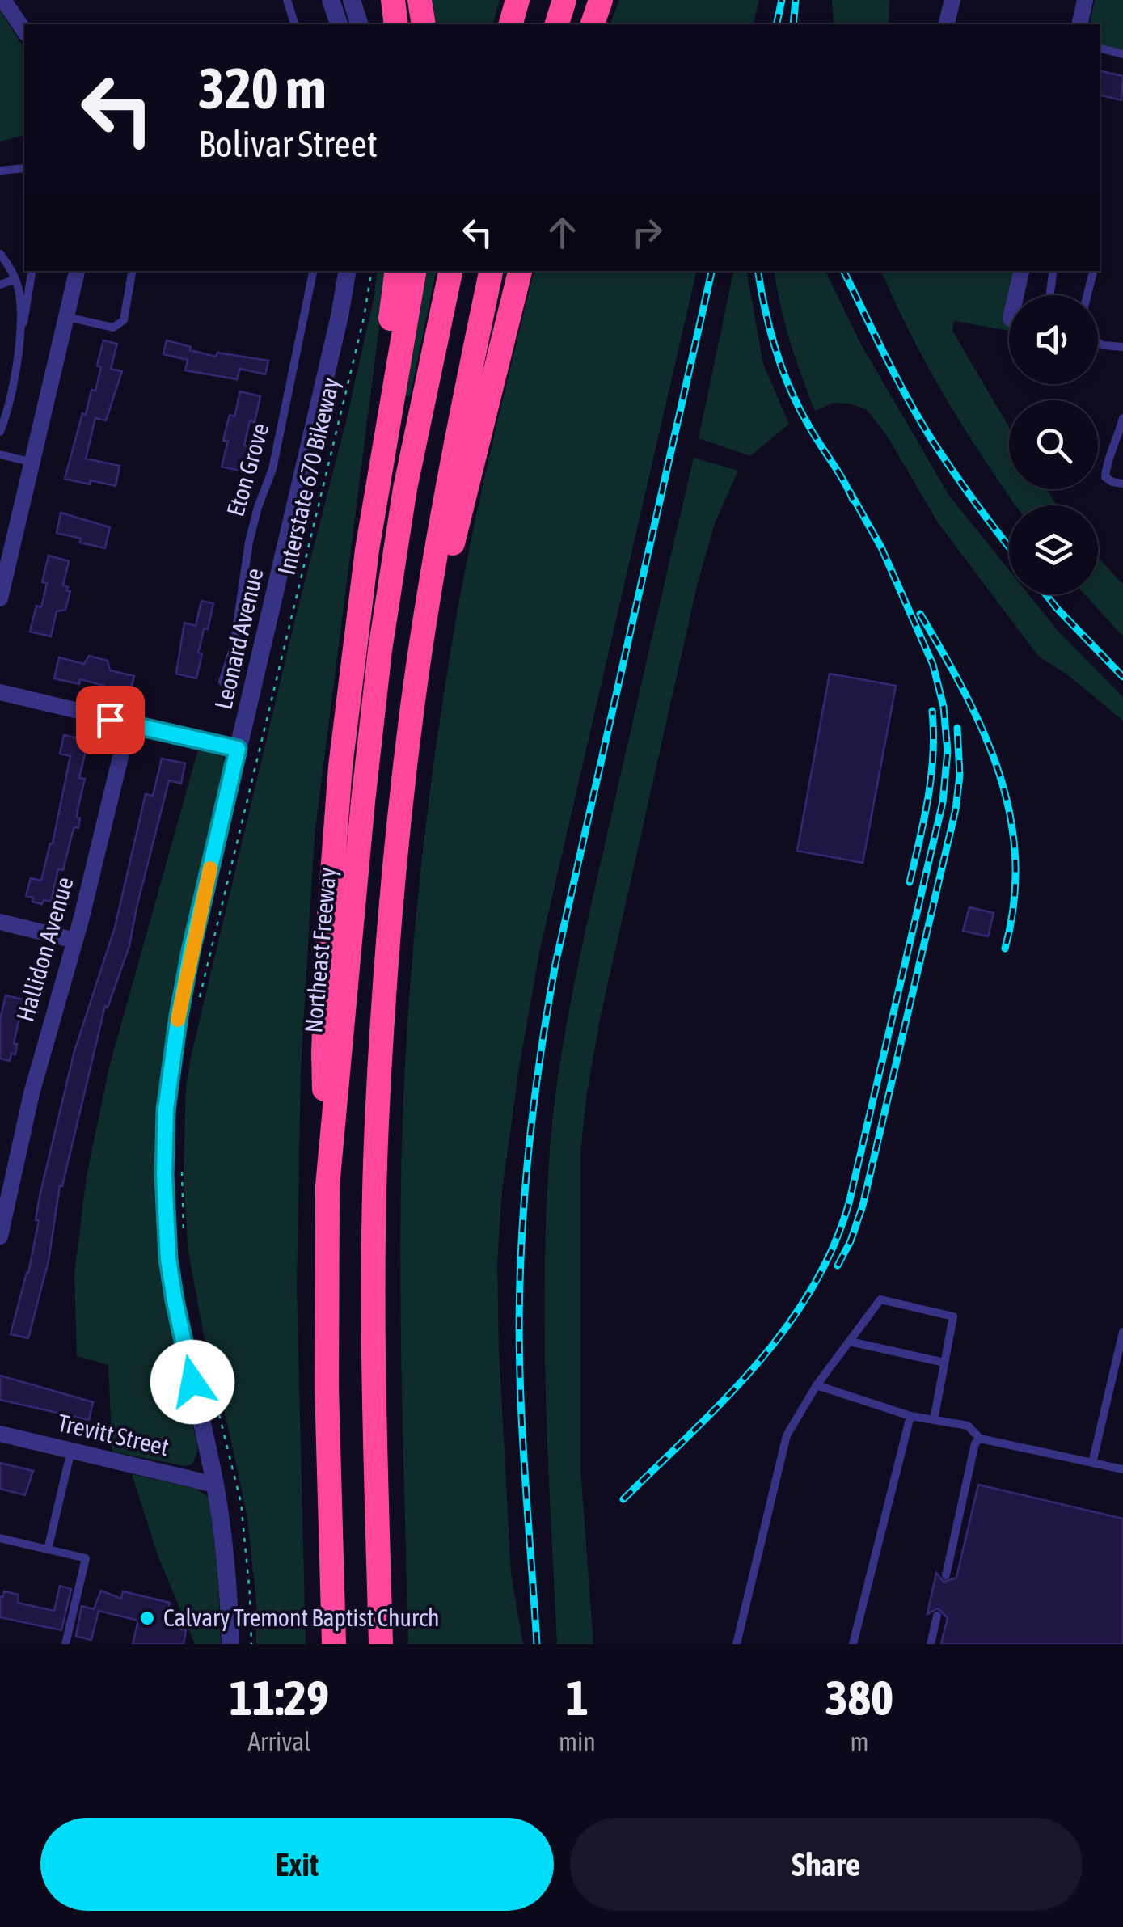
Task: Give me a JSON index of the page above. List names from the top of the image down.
{
  "streets": {
    "highway": ["Northeast Freeway"],
    "street": ["Leonard Avenue", "Hallidon Avenue", "Trevitt Street"],
    "lane": ["Eton Grove"],
    "path": ["Interstate 670 Bikeway"]
  },
  "crossings": [
    ["Leonard Avenue", "Trevitt Street"]
  ],
  "places": ["Calvary Tremont Baptist Church"],
  "page": {
    "turn": ["320 m", "Bolivar Street"],
    "eta": [
      "11:29",
      "Arrival",
      "1",
      "min",
      "380",
      "m"
    ],
    "buttons": ["Exit", "Share"]
  }
}
